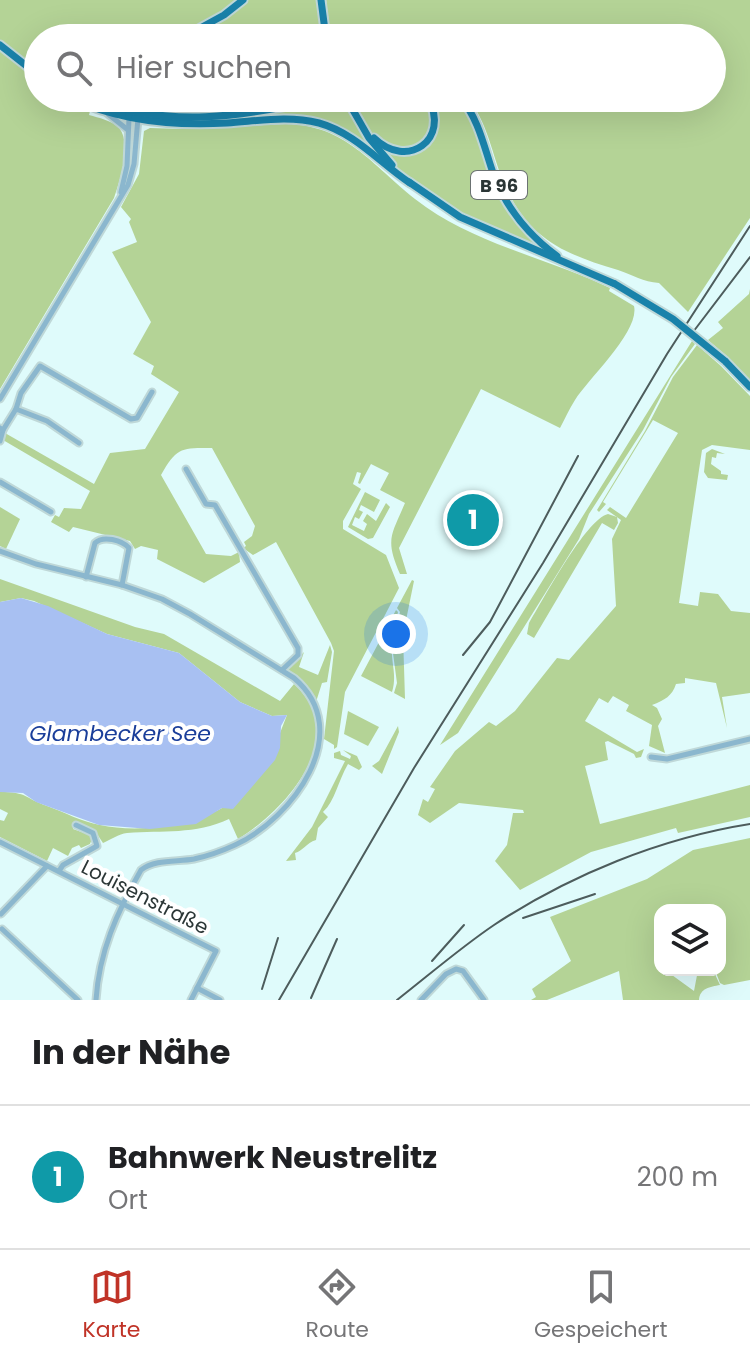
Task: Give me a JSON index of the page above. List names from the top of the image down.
{
  "streets": {
    "main road": ["B 96"],
    "street": ["Louisenstraße"]
  },
  "water": ["Glambecker See"],
  "page": {
    "search": "Hier suchen",
    "pins": "1",
    "heading": "In der Nähe",
    "list": [
      {
        "mark": "1",
        "name": "Bahnwerk Neustrelitz",
        "note": "Ort",
        "value": "200 m"
      }
    ],
    "nav": ["Karte", "Route", "Gespeichert"]
  }
}
